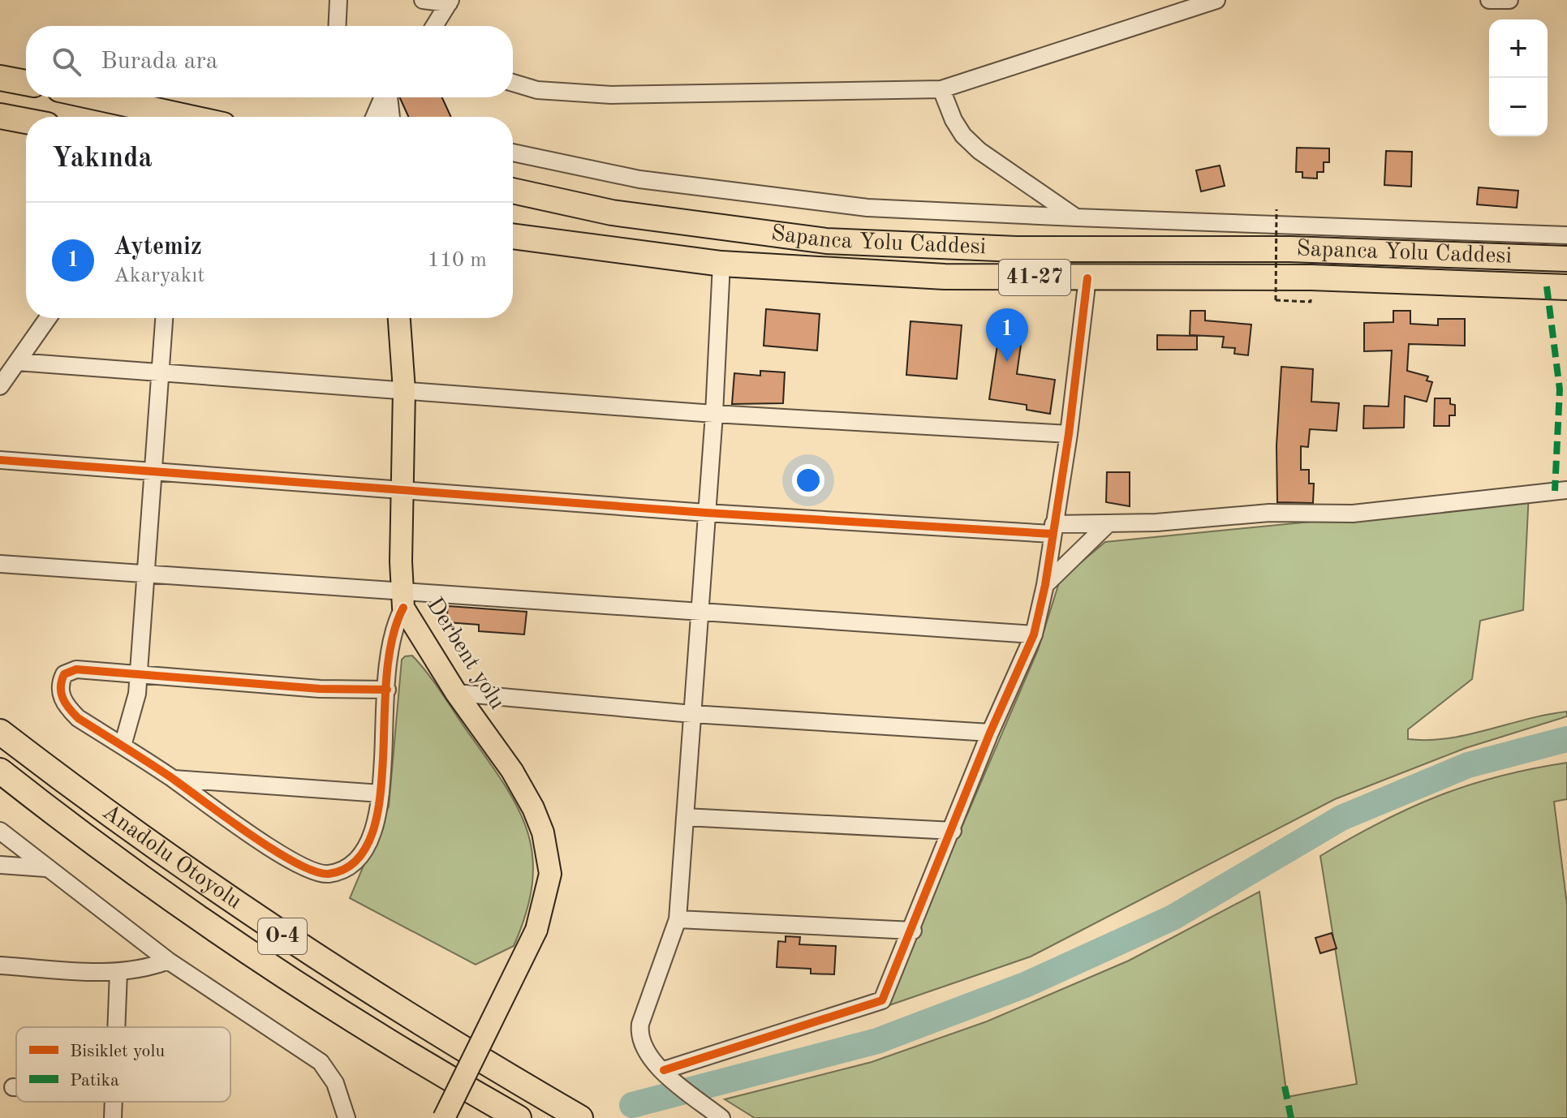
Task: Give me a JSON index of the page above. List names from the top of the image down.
{
  "streets": {
    "highway": [
      "Sapanca Yolu Caddesi",
      "41-27",
      "Anadolu Otoyolu",
      "O-4"
    ],
    "main road": ["Derbent yolu"]
  },
  "legend": ["Bisiklet yolu", "Patika"],
  "page": {
    "map_buttons": ["+", "−"],
    "search": "Burada ara",
    "heading": "Yakında",
    "list": [
      {
        "mark": "1",
        "name": "Aytemiz",
        "note": "Akaryakıt",
        "value": "110 m"
      }
    ],
    "pins": "1"
  }
}
